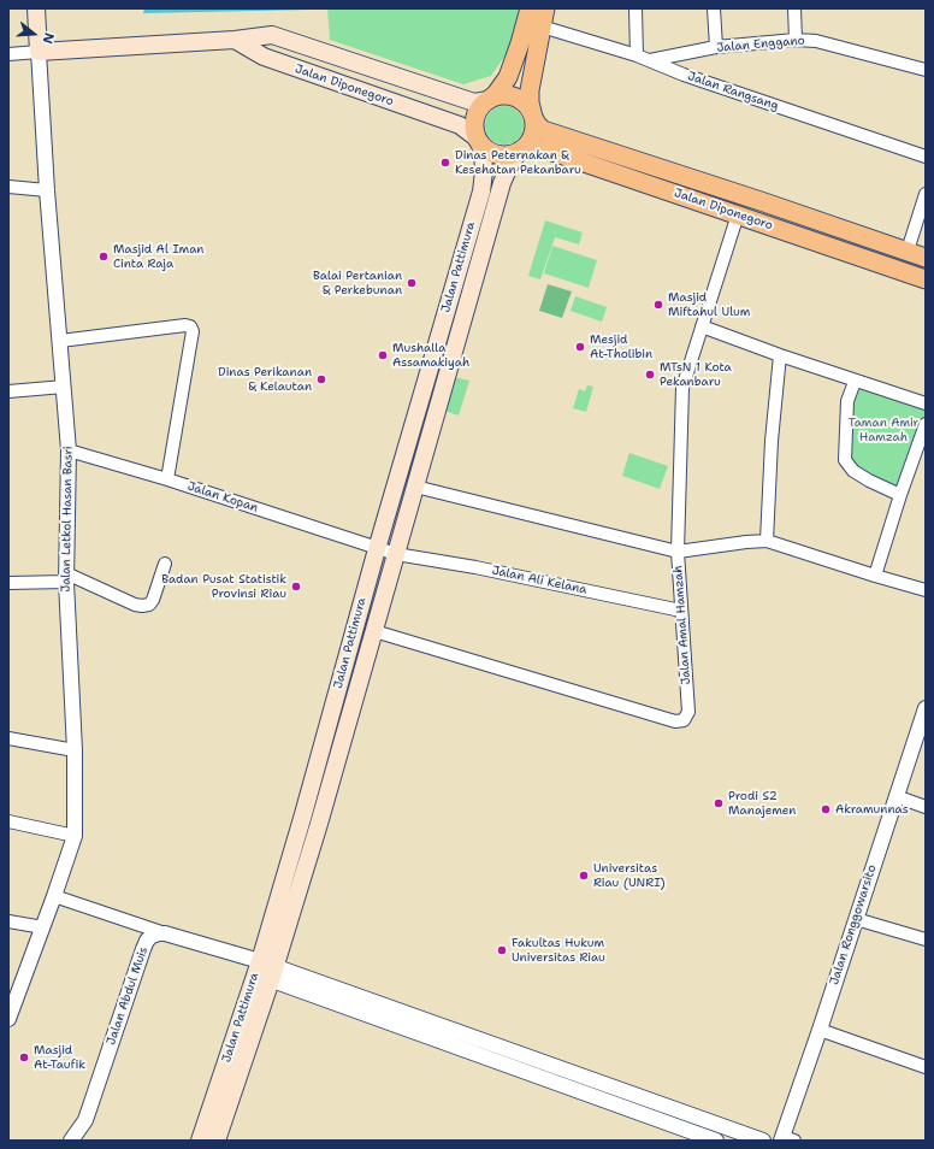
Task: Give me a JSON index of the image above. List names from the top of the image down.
{
  "streets": {
    "main road": ["Jalan Diponegoro", "Jalan Pattimura", "Jalan Letkol Hasan Basri"],
    "street": [
      "Jalan Enggano",
      "Jalan Rangsang",
      "Jalan Kopan",
      "Jalan Ali Kelana",
      "Jalan Amal Hamzah",
      "Jalan Ronggowarsito",
      "Jalan Abdul Muis"
    ]
  },
  "crossings": [
    ["Jalan Enggano", "Jalan Rangsang"],
    ["Jalan Diponegoro", "Jalan Pattimura"],
    ["Jalan Diponegoro", "Jalan Letkol Hasan Basri"],
    ["Jalan Diponegoro", "Jalan Amal Hamzah"],
    ["Jalan Pattimura", "Jalan Kopan"],
    ["Jalan Pattimura", "Jalan Ali Kelana"],
    ["Jalan Pattimura", "Jalan Amal Hamzah"],
    ["Jalan Kopan", "Jalan Letkol Hasan Basri"],
    ["Jalan Kopan", "Jalan Ali Kelana"],
    ["Jalan Ali Kelana", "Jalan Amal Hamzah"]
  ],
  "parks": ["Taman Amir Hamzah"],
  "places": [
    "Dinas Peternakan & Kesehatan Pekanbaru",
    "Masjid Al Iman Cinta Raja",
    "Balai Pertanian & Perkebunan",
    "Masjid Miftahul Ulum",
    "Mesjid At-Tholibin",
    "Mushalla Assamakiyah",
    "MTsN 1 Kota Pekanbaru",
    "Dinas Perikanan & Kelautan",
    "Badan Pusat Statistik Provinsi Riau",
    "Prodi S2 Manajemen",
    "Akramunnas",
    "Universitas Riau (UNRI)",
    "Fakultas Hukum Universitas Riau",
    "Masjid At-Taufik"
  ],
  "north": "right"
}
